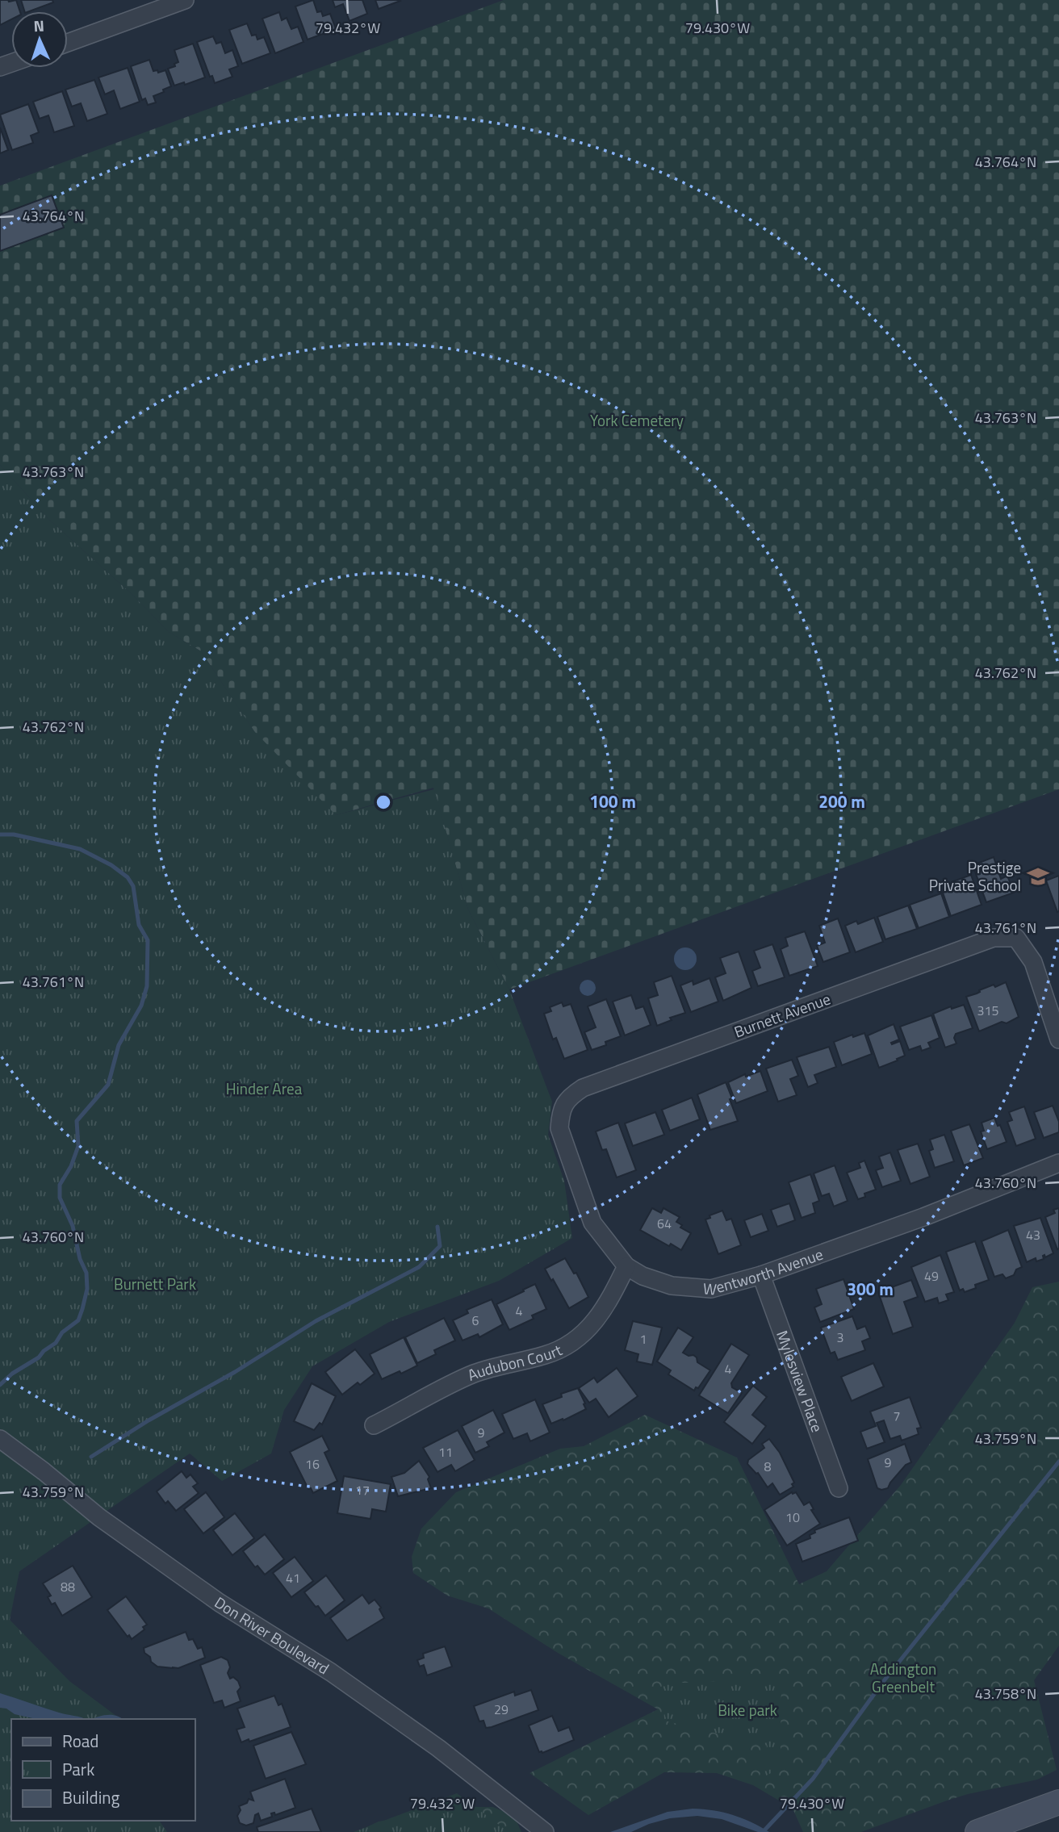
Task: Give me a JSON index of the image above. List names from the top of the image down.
{
  "streets": {
    "street": [
      "Burnett Avenue",
      "Wentworth Avenue",
      "Audubon Court",
      "Mylesview Place",
      "Don River Boulevard"
    ]
  },
  "crossings": [
    ["Burnett Avenue", "Wentworth Avenue"],
    ["Wentworth Avenue", "Audubon Court"],
    ["Wentworth Avenue", "Mylesview Place"]
  ],
  "parks": [
    "York Cemetery",
    "Hinder Area",
    "Burnett Park",
    "Addington Greenbelt",
    "Bike park"
  ],
  "places": {
    "school or university": ["Prestige Private School"]
  },
  "house_numbers": [
    "315",
    "64",
    "43",
    "49",
    "4",
    "6",
    "3",
    "1",
    "4",
    "7",
    "9",
    "11",
    "9",
    "16",
    "8",
    "17",
    "10",
    "41",
    "88",
    "29"
  ],
  "legend": ["Road", "Park", "Building"],
  "north": "top",
  "coordinates": [
    "79.432°W",
    "79.430°W",
    "43.764°N",
    "43.763°N",
    "43.762°N",
    "43.761°N",
    "43.760°N",
    "43.759°N",
    "43.758°N"
  ],
  "rings": ["100 m", "200 m", "300 m"]
}
